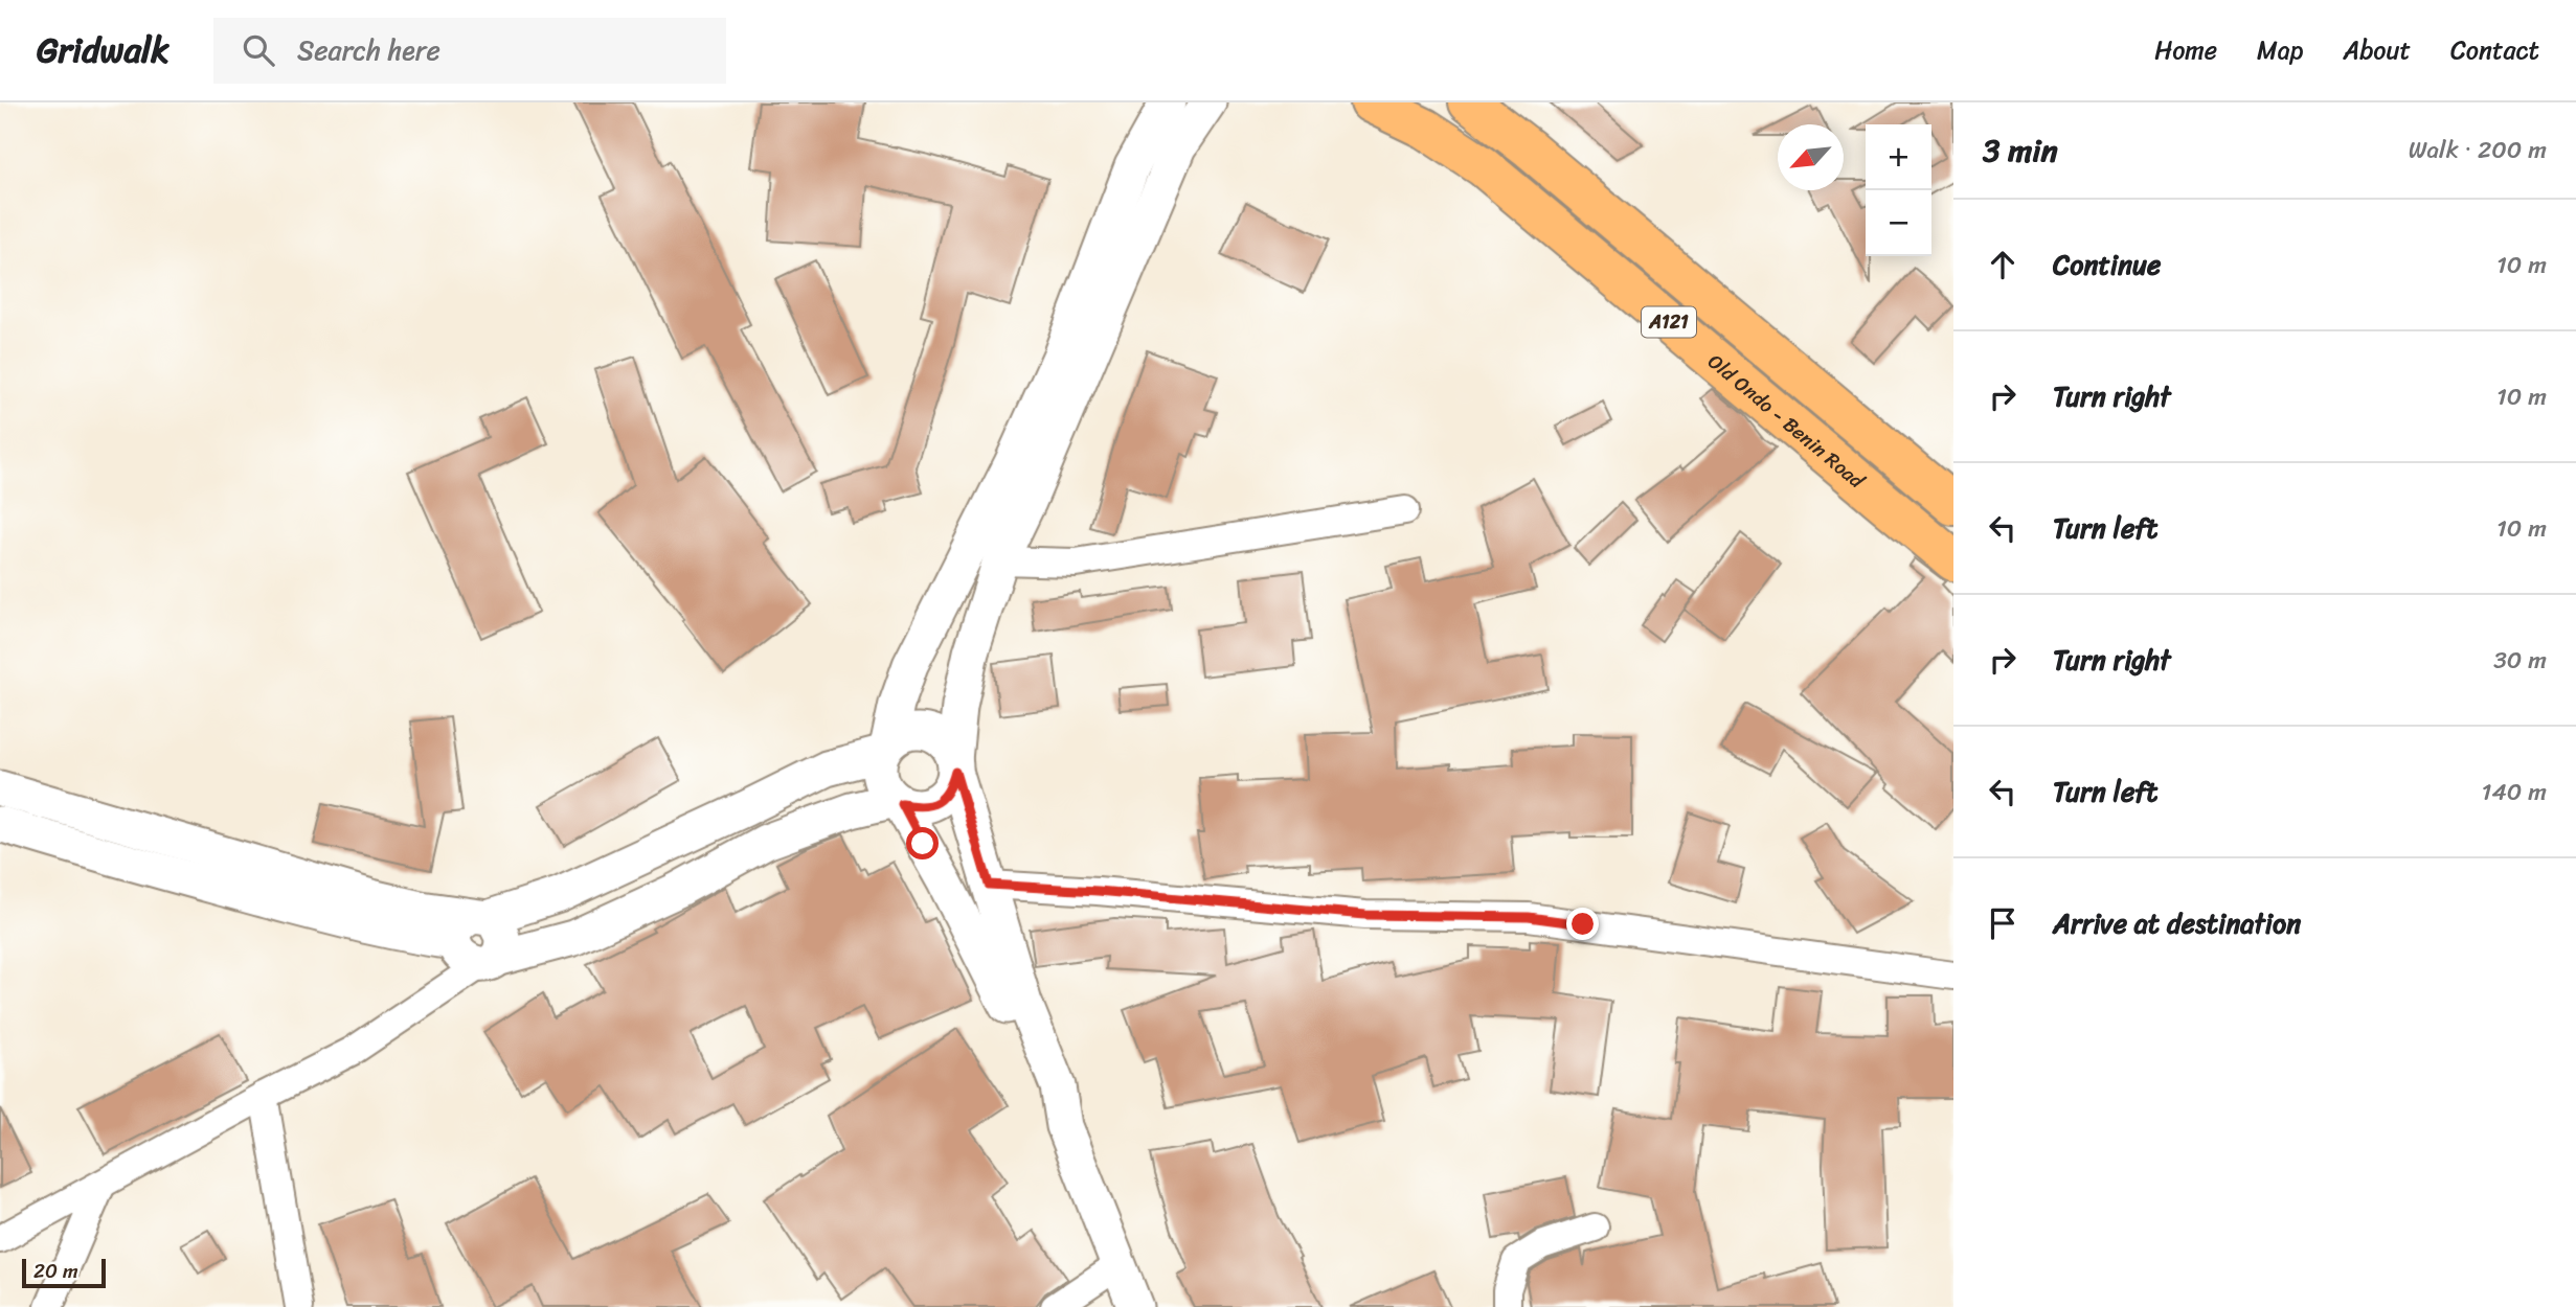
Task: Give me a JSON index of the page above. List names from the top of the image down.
{
  "streets": {
    "main road": ["A121", "Old Ondo - Benin Road"]
  },
  "scale_bar": "20 m",
  "north": "bottom left",
  "page": {
    "header": "Gridwalk",
    "search": "Search here",
    "nav": [
      "Home",
      "Map",
      "About",
      "Contact"
    ],
    "heading": ["3 min", "Walk · 200 m"],
    "map_buttons": ["+", "−"],
    "list": [
      ["Continue", "10 m"],
      ["Turn right", "10 m"],
      ["Turn left", "10 m"],
      ["Turn right", "30 m"],
      ["Turn left", "140 m"],
      "Arrive at destination"
    ],
    "scale": "20 m"
  }
}
